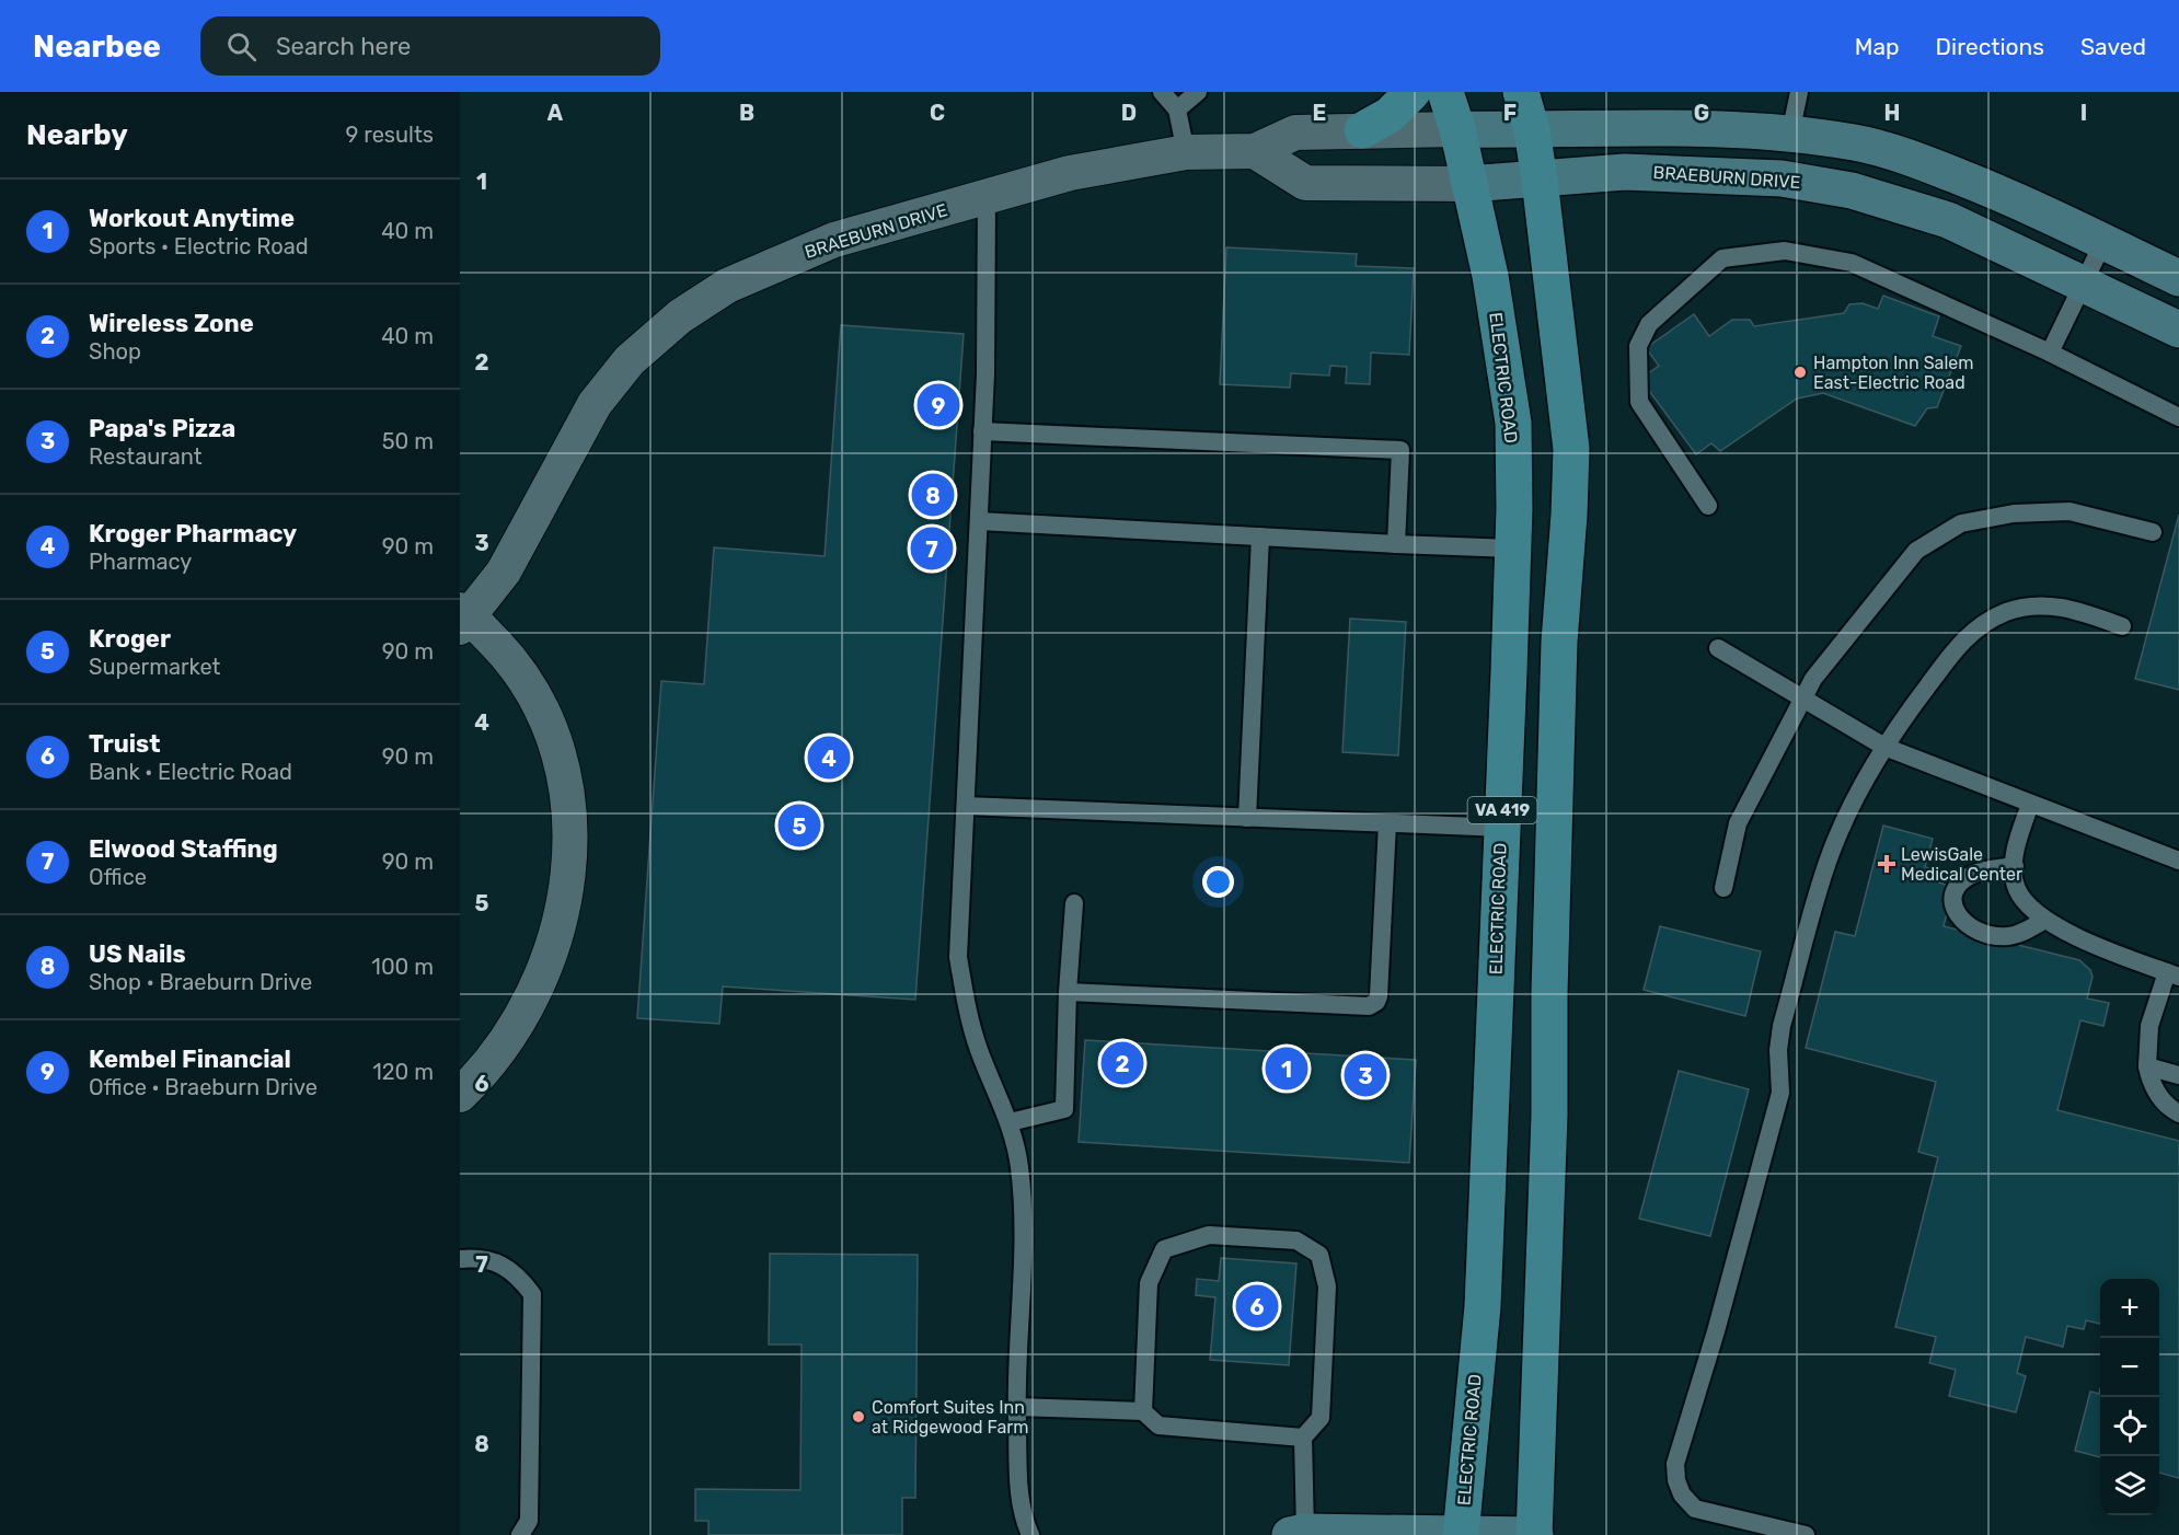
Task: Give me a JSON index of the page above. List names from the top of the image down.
{
  "streets": {
    "main road": ["ELECTRIC ROAD", "VA 419"],
    "street": ["BRAEBURN DRIVE"]
  },
  "crossings": [
    ["BRAEBURN DRIVE", "ELECTRIC ROAD"],
    ["BRAEBURN DRIVE", "VA 419"]
  ],
  "places": {
    "other": ["Hampton Inn Salem East-Electric Road", "Comfort Suites Inn at Ridgewood Farm"],
    "health": ["LewisGale Medical Center"]
  },
  "page": {
    "header": "Nearbee",
    "search": "Search here",
    "nav": ["Map", "Directions", "Saved"],
    "heading": ["Nearby", "9 results"],
    "list": [
      {
        "mark": "1",
        "name": "Workout Anytime",
        "note": "Sports · Electric Road",
        "value": "40 m"
      },
      {
        "mark": "2",
        "name": "Wireless Zone",
        "note": "Shop",
        "value": "40 m"
      },
      {
        "mark": "3",
        "name": "Papa's Pizza",
        "note": "Restaurant",
        "value": "50 m"
      },
      {
        "mark": "4",
        "name": "Kroger Pharmacy",
        "note": "Pharmacy",
        "value": "90 m"
      },
      {
        "mark": "5",
        "name": "Kroger",
        "note": "Supermarket",
        "value": "90 m"
      },
      {
        "mark": "6",
        "name": "Truist",
        "note": "Bank · Electric Road",
        "value": "90 m"
      },
      {
        "mark": "7",
        "name": "Elwood Staffing",
        "note": "Office",
        "value": "90 m"
      },
      {
        "mark": "8",
        "name": "US Nails",
        "note": "Shop · Braeburn Drive",
        "value": "100 m"
      },
      {
        "mark": "9",
        "name": "Kembel Financial",
        "note": "Office · Braeburn Drive",
        "value": "120 m"
      }
    ],
    "pins": [
      "9",
      "8",
      "7",
      "4",
      "5",
      "2",
      "1",
      "3",
      "6"
    ],
    "map_buttons": ["+", "−"]
  },
  "grid": {
    "columns": [
      "A",
      "B",
      "C",
      "D",
      "E",
      "F",
      "G",
      "H",
      "I"
    ],
    "rows": [
      "1",
      "2",
      "3",
      "4",
      "5",
      "6",
      "7",
      "8"
    ]
  }
}
